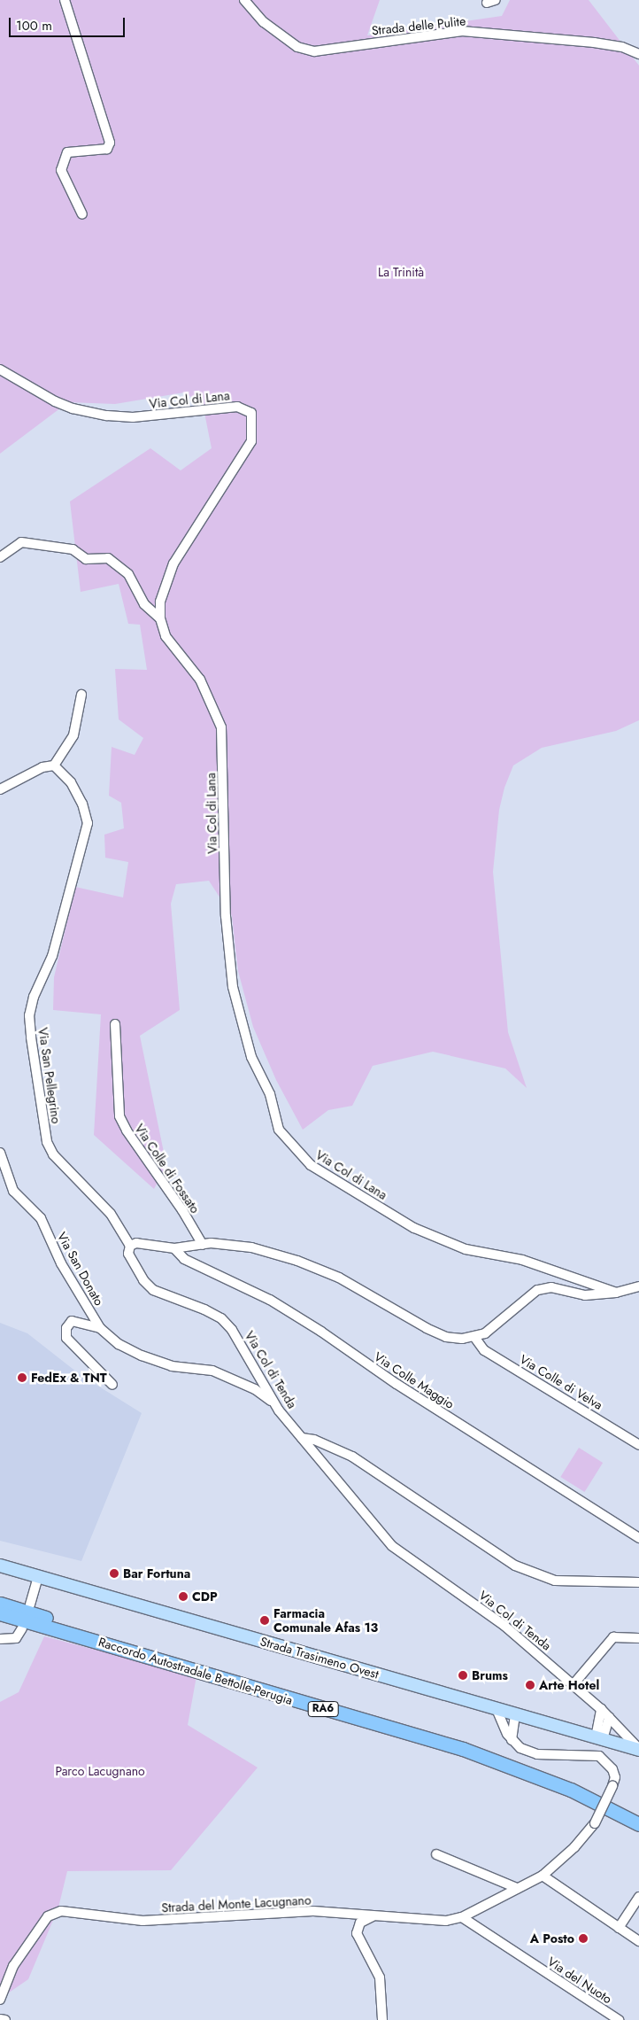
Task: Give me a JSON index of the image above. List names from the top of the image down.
{
  "streets": {
    "highway": ["Raccordo Autostradale Bettolle-Perugia", "RA6"],
    "main road": ["Strada Trasimeno Ovest"],
    "street": [
      "Strada delle Pulite",
      "Via Col di Lana",
      "Via San Pellegrino",
      "Via Colle di Fossato",
      "Via San Donato",
      "Via Col di Tenda",
      "Via Colle Maggio",
      "Via Colle di Velva",
      "Strada del Monte Lacugnano",
      "Via del Nuoto"
    ]
  },
  "crossings": [
    ["Via San Pellegrino", "Via Col di Tenda"],
    ["Via San Donato", "Via Col di Tenda"],
    ["Via Col di Tenda", "Strada Trasimeno Ovest"],
    ["Strada Trasimeno Ovest", "Strada del Monte Lacugnano"],
    ["Strada del Monte Lacugnano", "Via del Nuoto"]
  ],
  "parks": ["La Trinità", "Parco Lacugnano"],
  "places": [
    "FedEx & TNT",
    "Bar Fortuna",
    "CDP",
    "Farmacia Comunale Afas 13",
    "Brums",
    "Arte Hotel",
    "A Posto"
  ],
  "scale_bar": "100 m"
}
